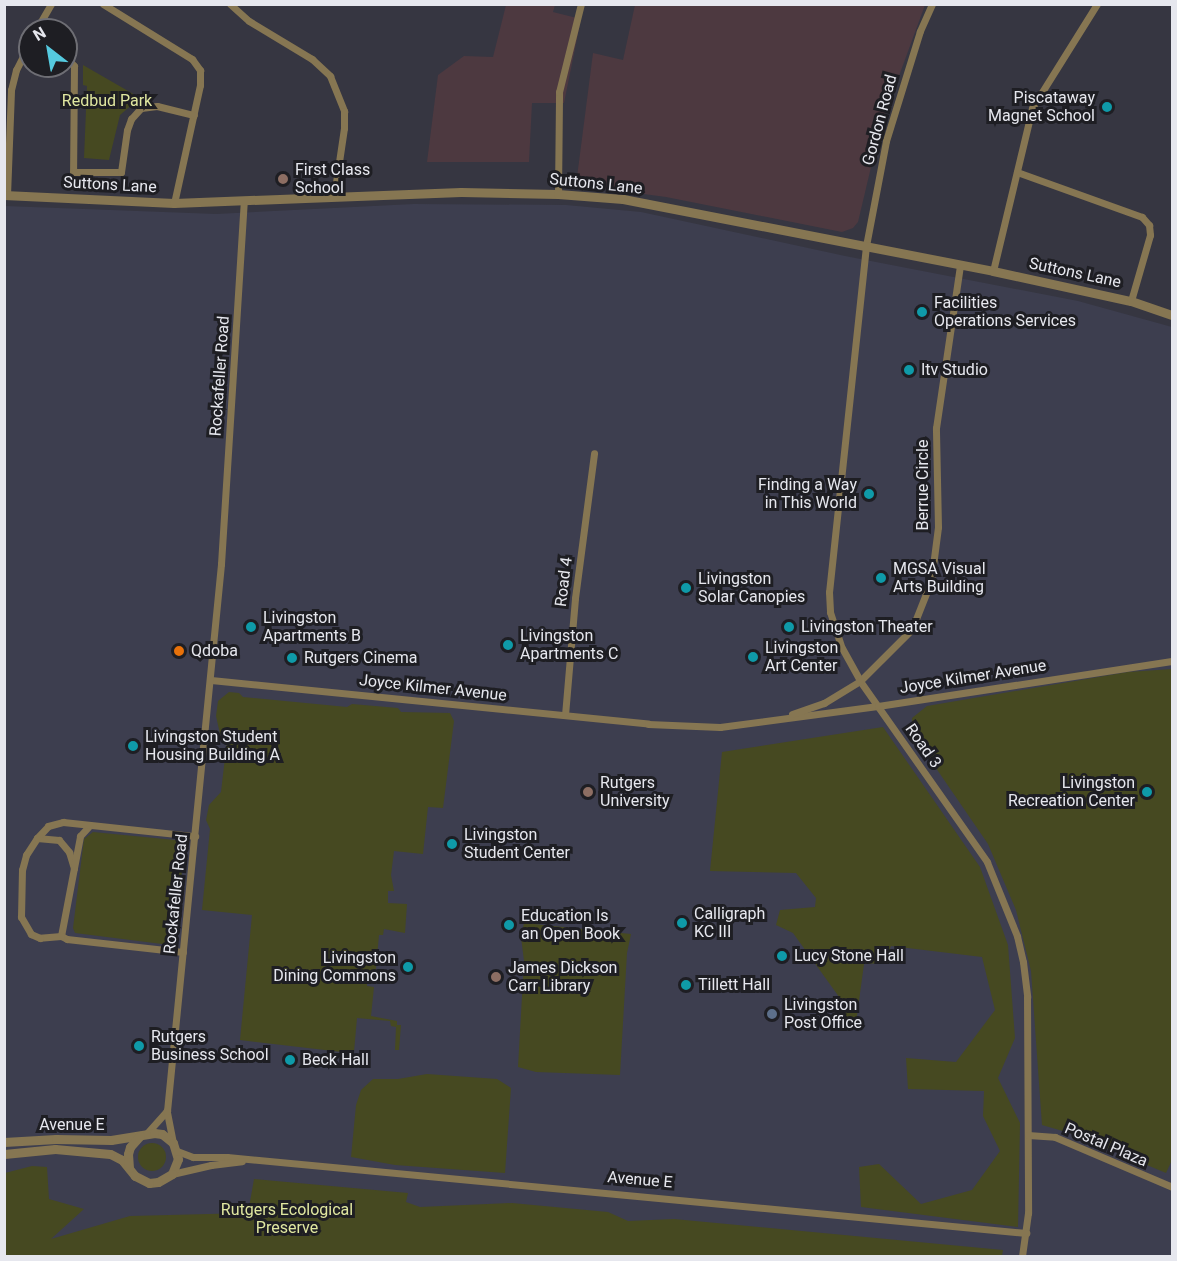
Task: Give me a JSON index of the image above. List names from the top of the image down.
{
  "streets": {
    "street": [
      "Gordon Road",
      "Suttons Lane",
      "Rockafeller Road",
      "Berrue Circle",
      "Road 4",
      "Joyce Kilmer Avenue",
      "Road 3",
      "Avenue E",
      "Postal Plaza"
    ]
  },
  "crossings": [
    ["Gordon Road", "Suttons Lane"],
    ["Gordon Road", "Road 3"],
    ["Suttons Lane", "Rockafeller Road"],
    ["Suttons Lane", "Berrue Circle"],
    ["Suttons Lane", "Road 3"],
    ["Rockafeller Road", "Joyce Kilmer Avenue"],
    ["Rockafeller Road", "Avenue E"],
    ["Berrue Circle", "Joyce Kilmer Avenue"],
    ["Berrue Circle", "Road 3"],
    ["Road 4", "Joyce Kilmer Avenue"],
    ["Joyce Kilmer Avenue", "Road 3"],
    ["Road 3", "Avenue E"],
    ["Road 3", "Postal Plaza"]
  ],
  "parks": ["Redbud Park", "Rutgers Ecological Preserve"],
  "places": [
    "Piscataway Magnet School",
    "First Class School",
    "Facilities Operations Services",
    "Itv Studio",
    "Finding a Way in This World",
    "MGSA Visual Arts Building",
    "Livingston Solar Canopies",
    "Livingston Apartments B",
    "Livingston Theater",
    "Livingston Apartments C",
    "Qdoba",
    "Livingston Art Center",
    "Rutgers Cinema",
    "Livingston Student Housing Building A",
    "Rutgers University",
    "Livingston Recreation Center",
    "Livingston Student Center",
    "Calligraph KC III",
    "Education Is an Open Book",
    "Lucy Stone Hall",
    "Livingston Dining Commons",
    "James Dickson Carr Library",
    "Tillett Hall",
    "Livingston Post Office",
    "Rutgers Business School",
    "Beck Hall"
  ],
  "north": "top left"
}
